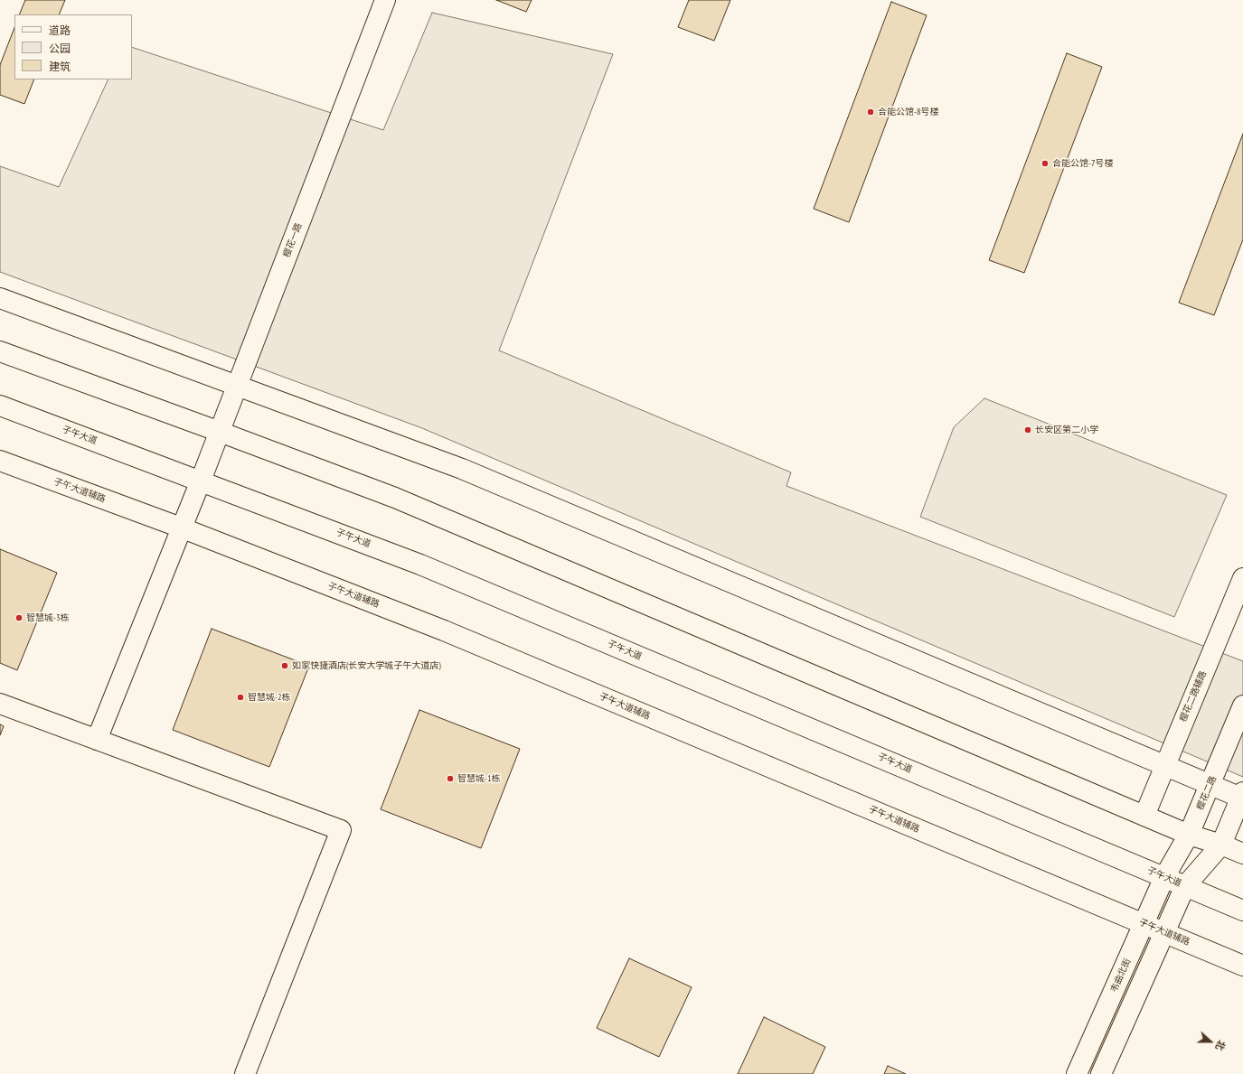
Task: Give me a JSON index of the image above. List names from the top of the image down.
{
  "streets": {
    "street": [
      "樱花一路",
      "子午大道",
      "子午大道辅路",
      "樱花二路辅路",
      "樱花二路",
      "韦曲北街"
    ]
  },
  "crossings": [
    ["樱花一路", "子午大道"],
    ["樱花一路", "子午大道辅路"],
    ["子午大道", "樱花二路"],
    ["子午大道", "韦曲北街"],
    ["子午大道辅路", "韦曲北街"],
    ["樱花二路", "韦曲北街"]
  ],
  "places": [
    "合能公馆-8号楼",
    "合能公馆-7号楼",
    "长安区第二小学",
    "智慧城-3栋",
    "如家快捷酒店(长安大学城子午大道店)",
    "智慧城-2栋",
    "智慧城-1栋"
  ],
  "legend": ["道路", "公园", "建筑"],
  "north": "right"
}
